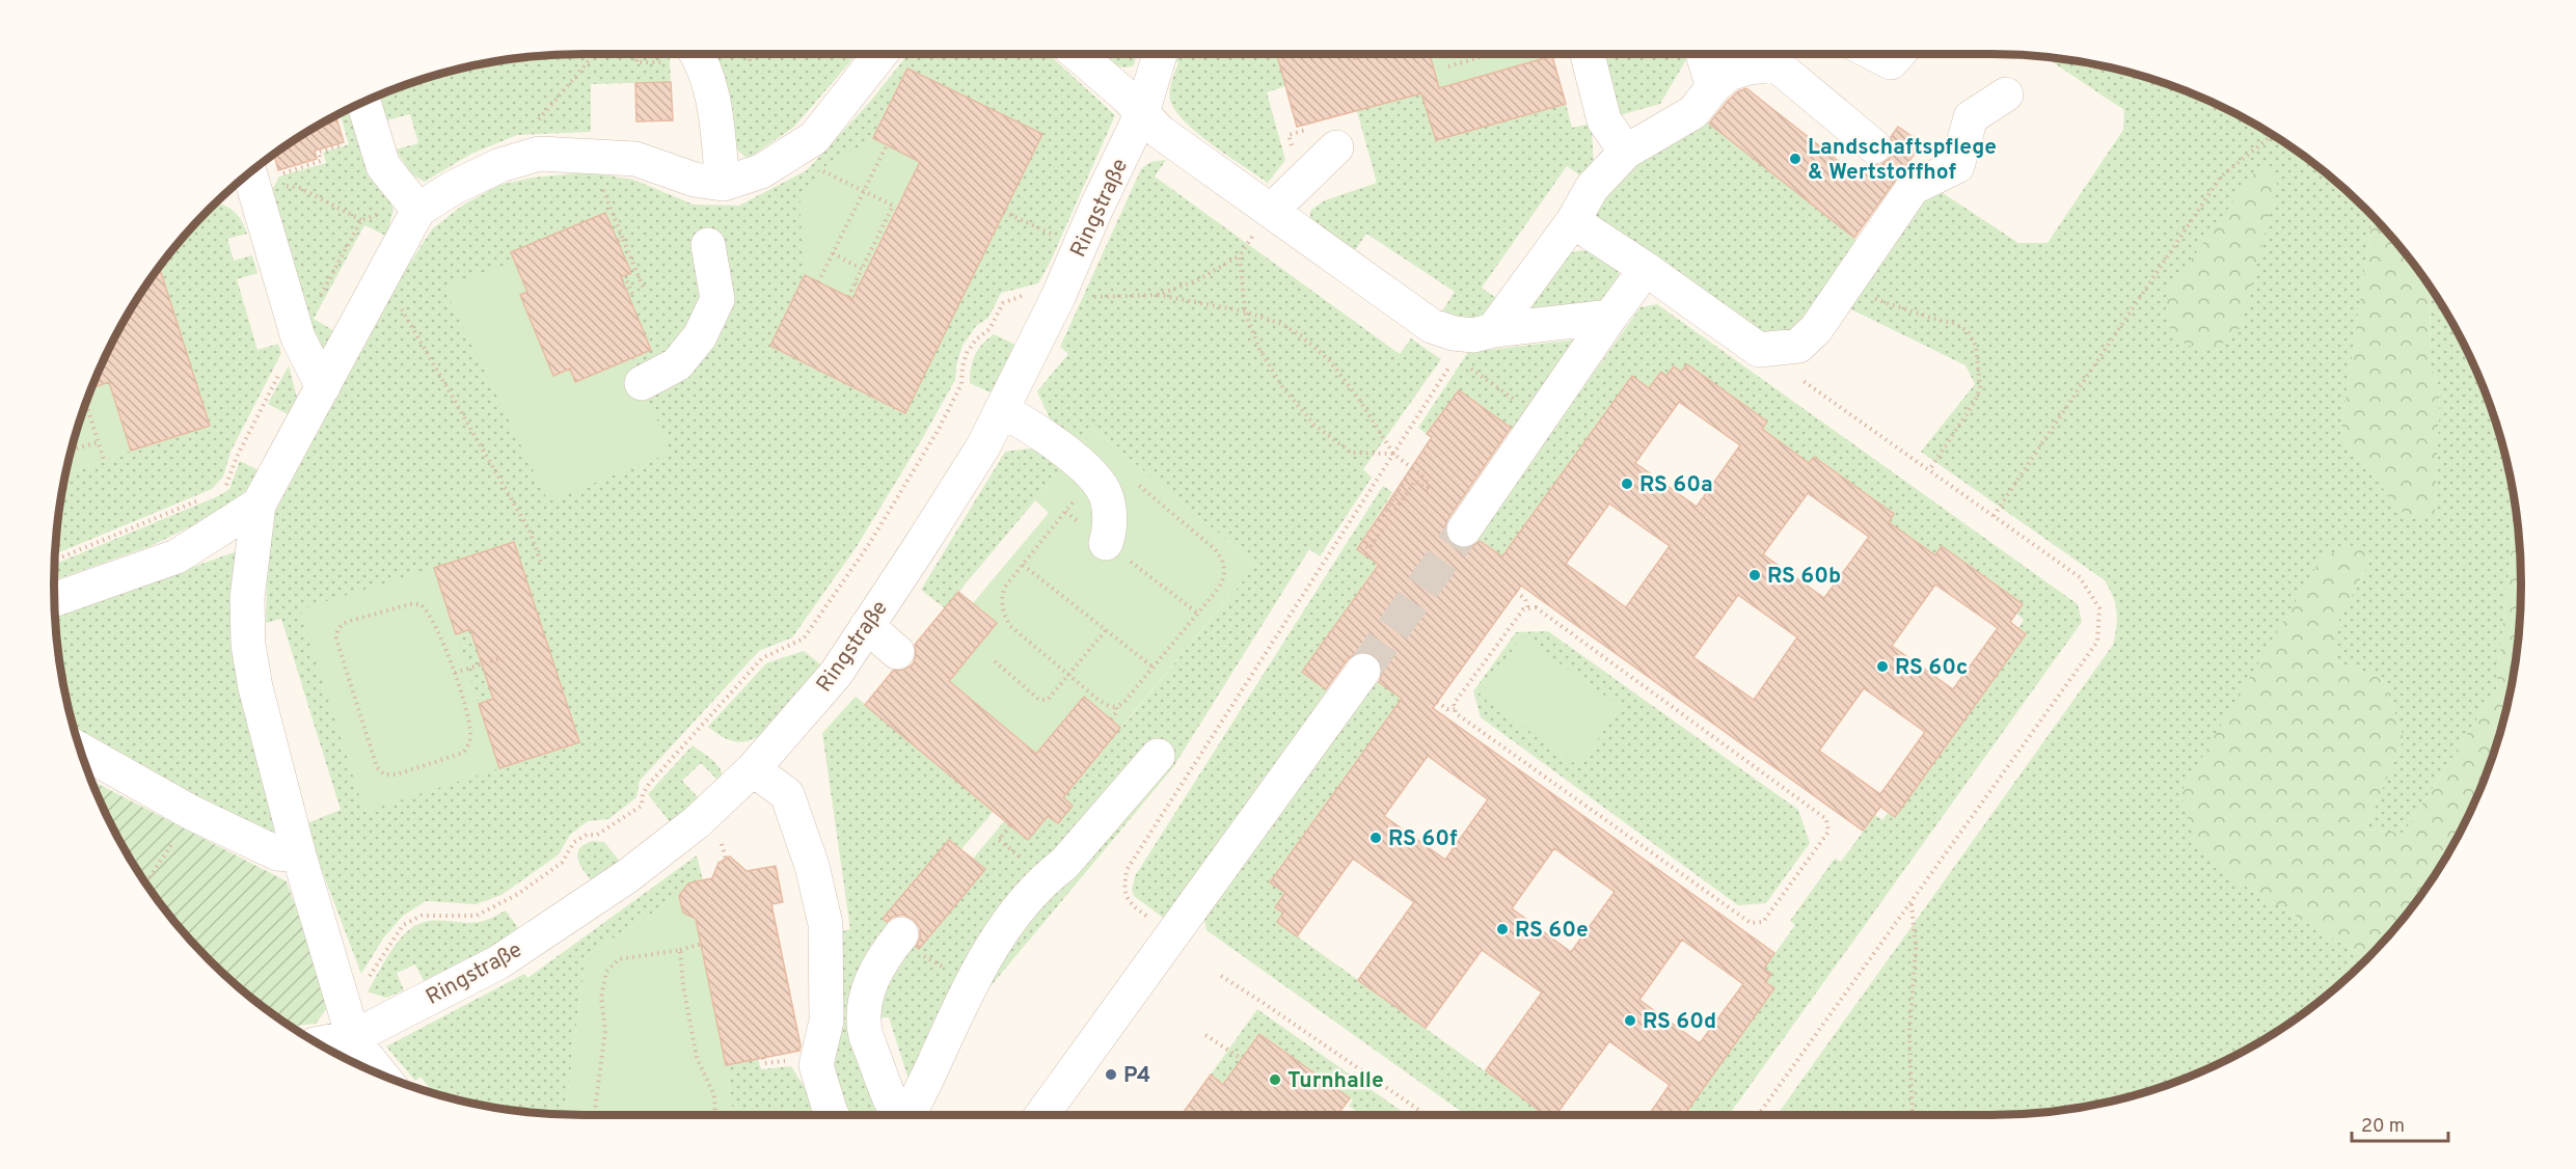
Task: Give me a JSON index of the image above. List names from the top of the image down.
{
  "streets": {
    "lane": ["Ringstraße"]
  },
  "places": [
    "Landschaftspflege & Wertstoffhof",
    "RS 60a",
    "RS 60b",
    "RS 60c",
    "RS 60f",
    "RS 60e",
    "RS 60d",
    "P4",
    "Turnhalle"
  ],
  "scale_bar": "20 m"
}
